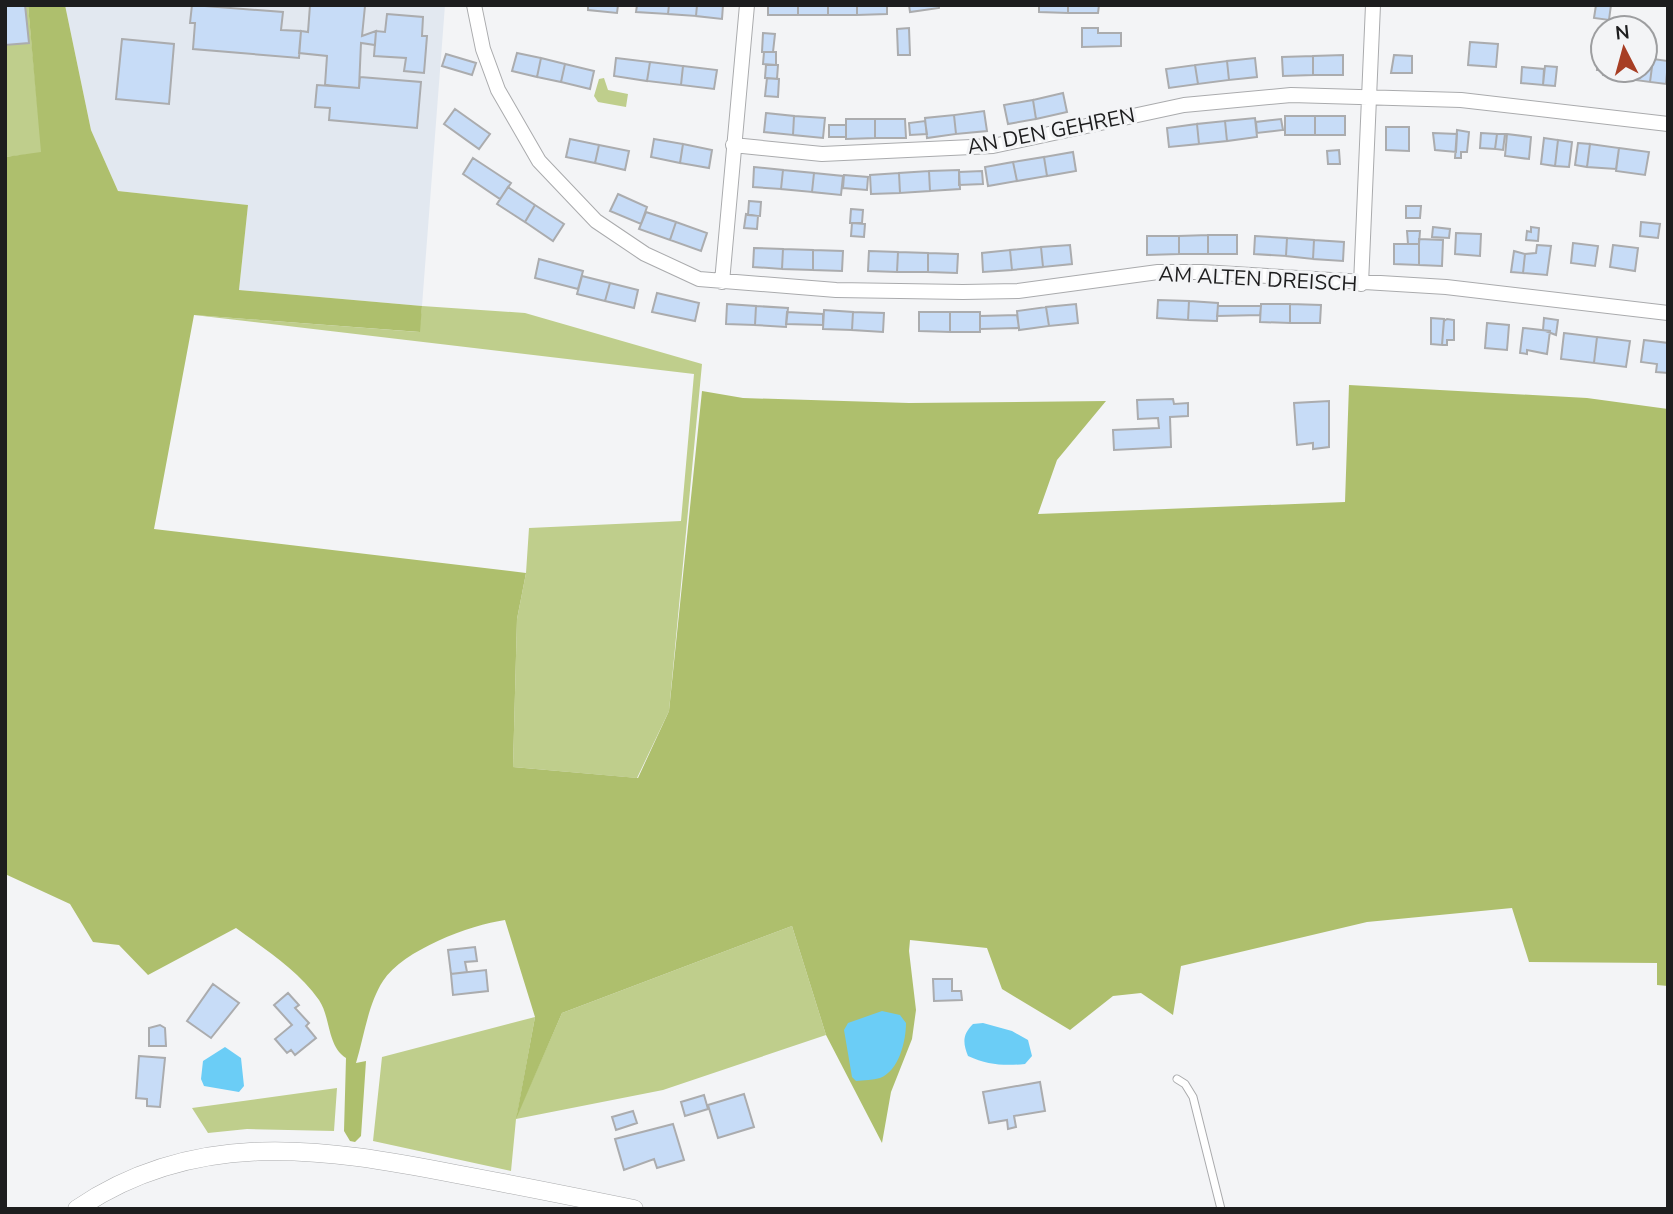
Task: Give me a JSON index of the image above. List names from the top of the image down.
{
  "streets": {
    "street": ["AN DEN GEHREN", "AM ALTEN DREISCH"]
  },
  "north": "top"
}
